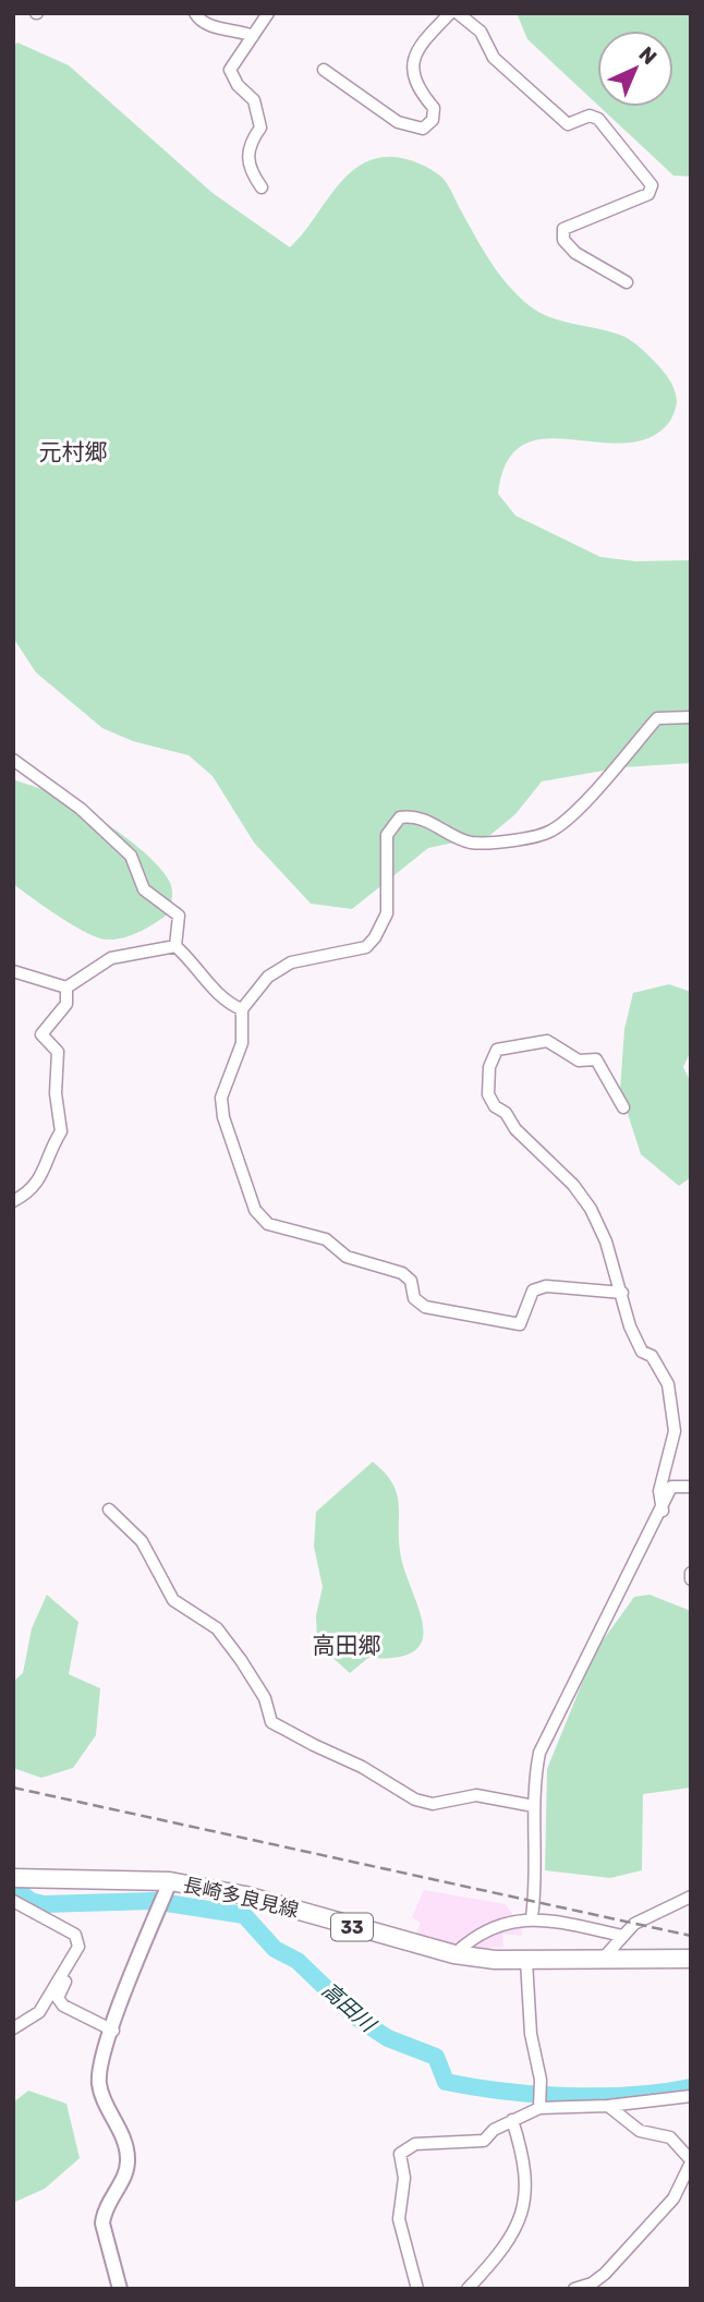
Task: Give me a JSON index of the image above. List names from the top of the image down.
{
  "streets": {
    "main road": ["長崎多良見線", "33"]
  },
  "districts": ["元村郷", "高田郷"],
  "water": ["高田川"],
  "north": "top right"
}
